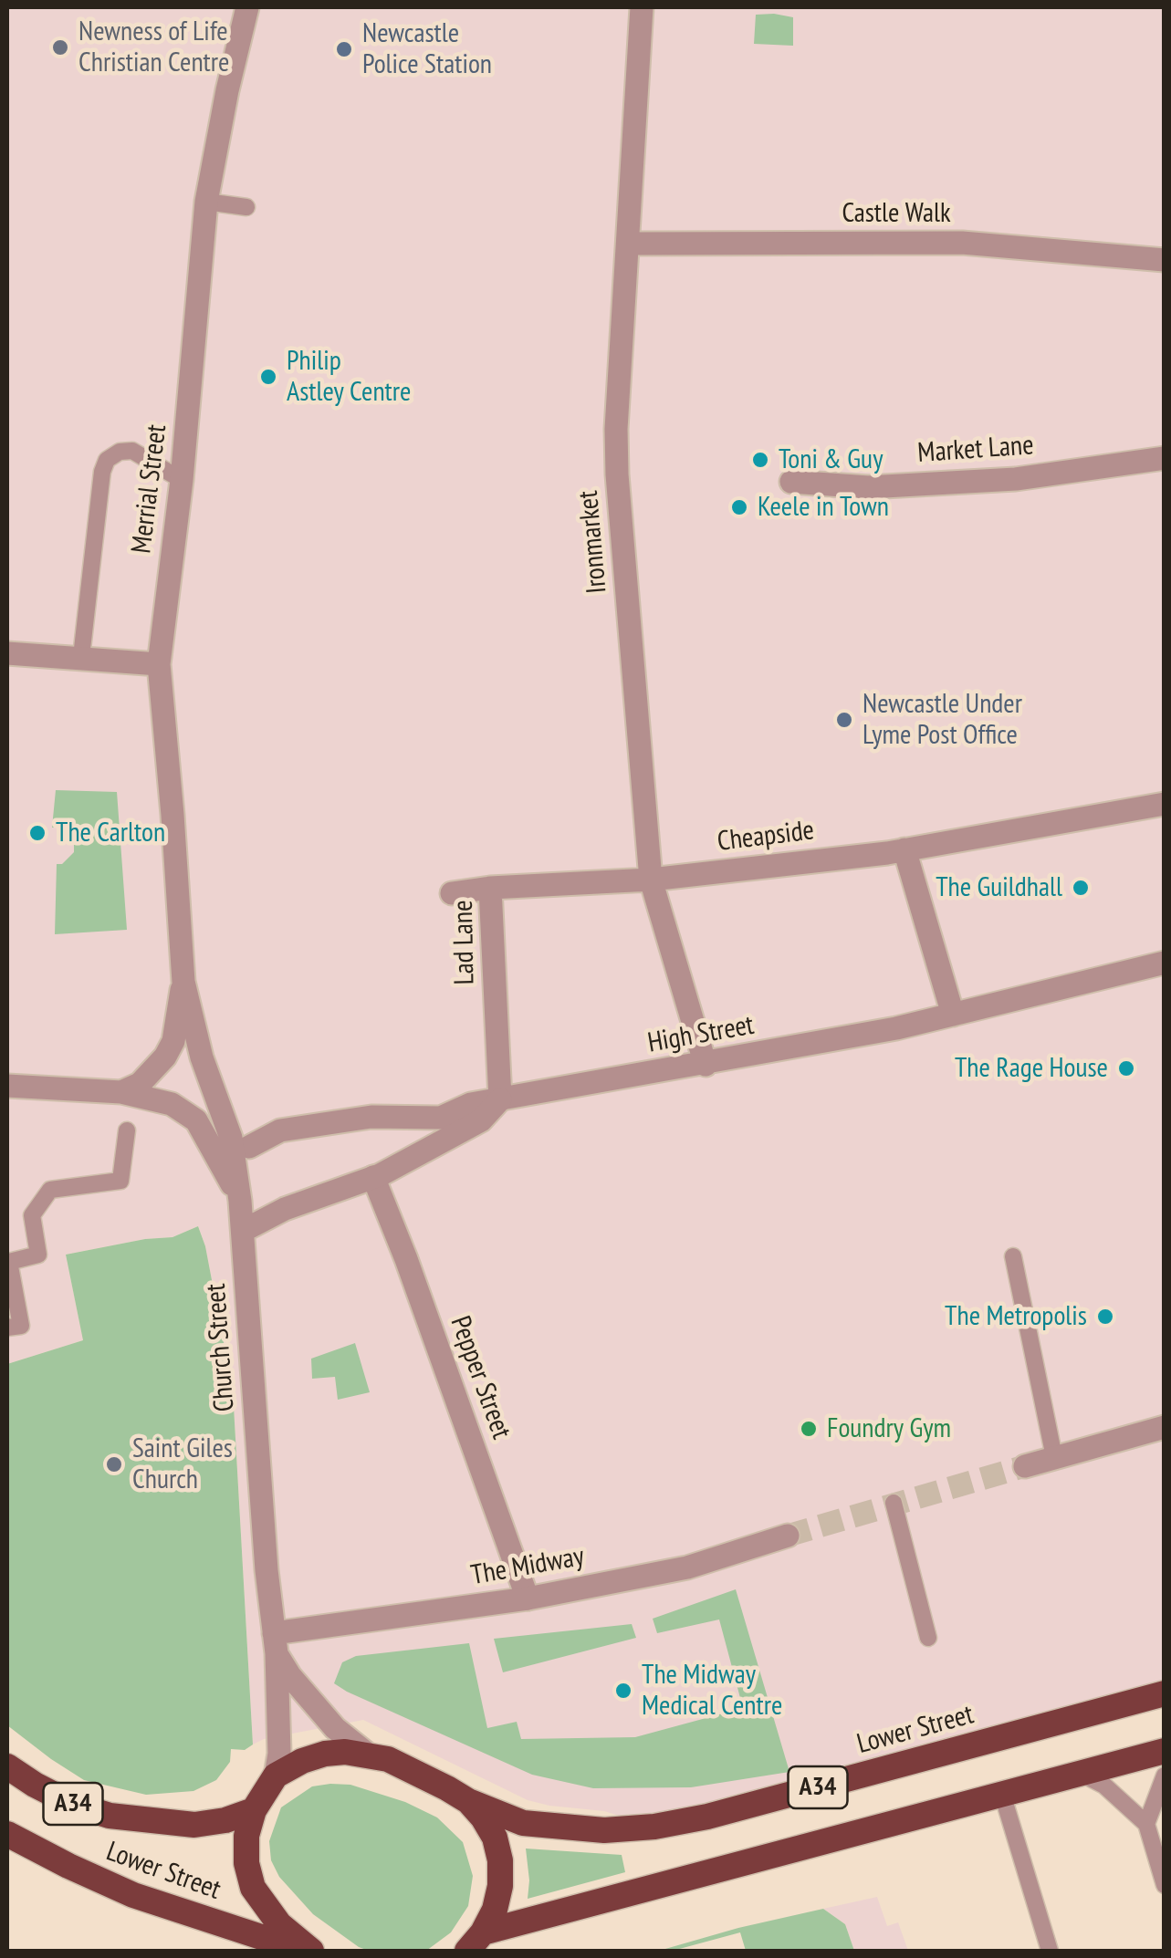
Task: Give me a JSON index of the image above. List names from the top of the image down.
{
  "streets": {
    "highway": ["Lower Street", "A34"],
    "street": [
      "Castle Walk",
      "Market Lane",
      "Merrial Street",
      "Ironmarket",
      "Cheapside",
      "Lad Lane",
      "High Street",
      "Church Street",
      "Pepper Street",
      "The Midway"
    ]
  },
  "crossings": [
    ["Castle Walk", "Ironmarket"],
    ["Merrial Street", "Church Street"],
    ["Ironmarket", "Cheapside"],
    ["Ironmarket", "Lad Lane"],
    ["Ironmarket", "High Street"],
    ["Cheapside", "Lad Lane"],
    ["Lad Lane", "High Street"],
    ["Church Street", "The Midway"],
    ["Pepper Street", "The Midway"]
  ],
  "places": [
    "Newness of Life Christian Centre",
    "Newcastle Police Station",
    "Philip Astley Centre",
    "Toni & Guy",
    "Keele in Town",
    "Newcastle Under Lyme Post Office",
    "The Carlton",
    "The Guildhall",
    "The Rage House",
    "The Metropolis",
    "Foundry Gym",
    "Saint Giles Church",
    "The Midway Medical Centre"
  ]
}
